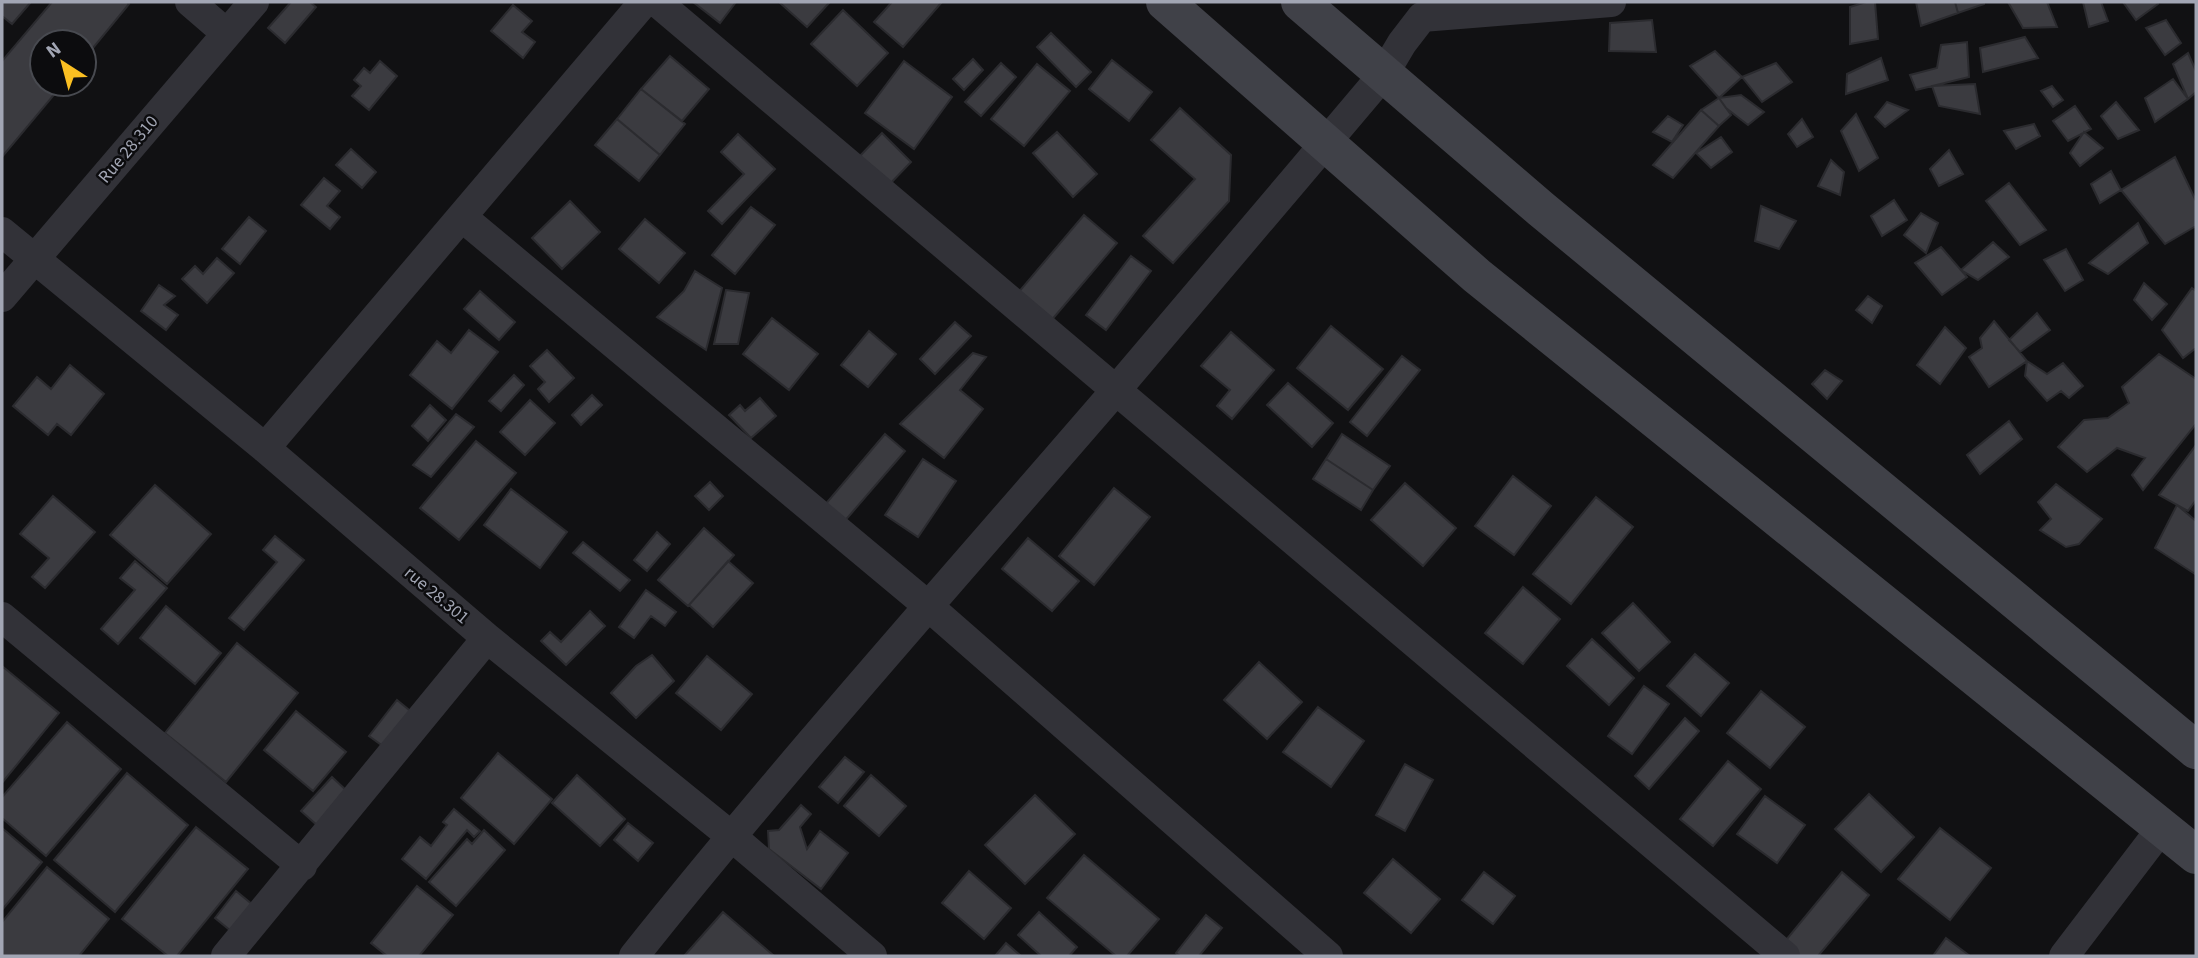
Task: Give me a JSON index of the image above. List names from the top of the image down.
{
  "streets": {
    "street": ["Rue 28.310", "rue 28.301"]
  },
  "crossings": [
    ["Rue 28.310", "rue 28.301"]
  ],
  "north": "top left"
}
